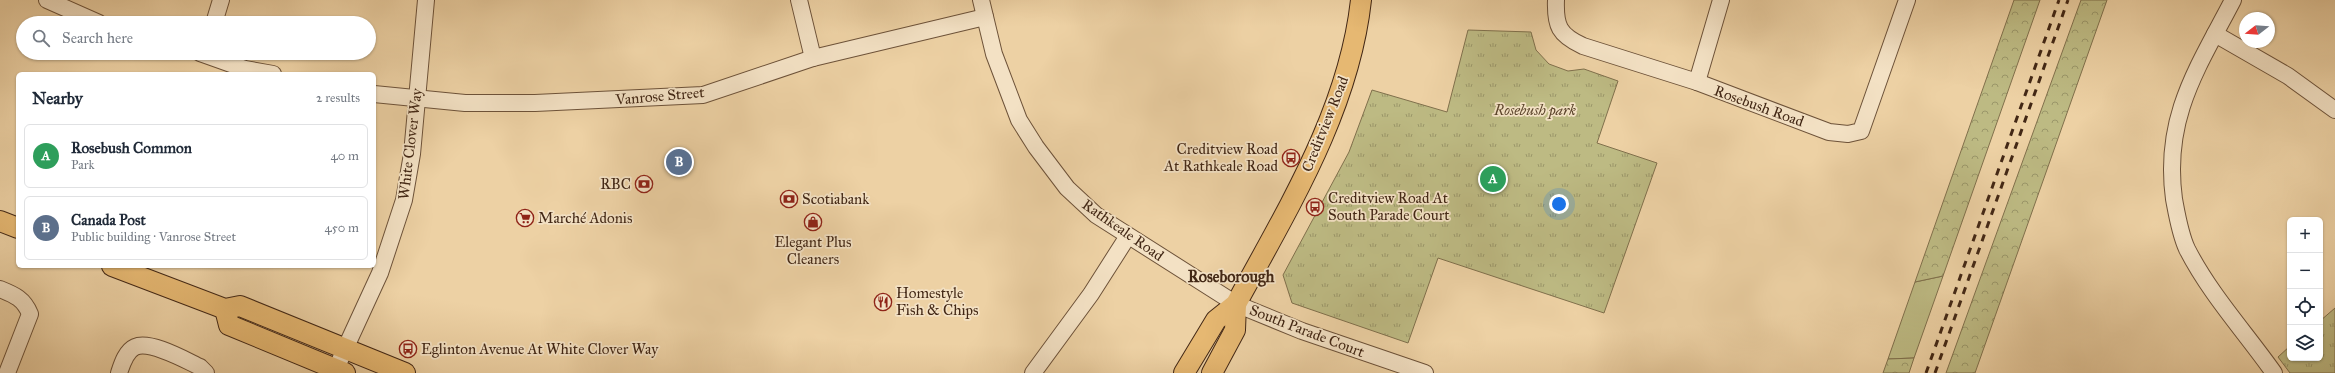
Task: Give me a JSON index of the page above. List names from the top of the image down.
{
  "streets": {
    "main road": ["Creditview Road"],
    "street": [
      "Vanrose Street",
      "Rosebush Road",
      "White Clover Way",
      "Rathkeale Road",
      "South Parade Court"
    ]
  },
  "crossings": [
    ["Vanrose Street", "White Clover Way"],
    ["Vanrose Street", "Rathkeale Road"],
    ["Creditview Road", "Rathkeale Road"],
    ["Creditview Road", "South Parade Court"],
    ["Rathkeale Road", "South Parade Court"]
  ],
  "districts": ["Roseborough"],
  "parks": ["Rosebush park"],
  "places": {
    "bus stop": ["Creditview Road At Rathkeale Road", "Creditview Road At South Parade Court", "Eglinton Avenue At White Clover Way"],
    "bank": ["RBC", "Scotiabank"],
    "supermarket": ["Marché Adonis"],
    "shop": ["Elegant Plus Cleaners"],
    "restaurant": ["Homestyle Fish & Chips"]
  },
  "north": "left",
  "page": {
    "search": "Search here",
    "heading": ["Nearby", "2 results"],
    "list": [
      {
        "mark": "A",
        "name": "Rosebush Common",
        "note": "Park",
        "value": "40 m"
      },
      {
        "mark": "B",
        "name": "Canada Post",
        "note": "Public building · Vanrose Street",
        "value": "450 m"
      }
    ],
    "pins": ["B", "A"],
    "map_buttons": ["+", "−"]
  }
}
